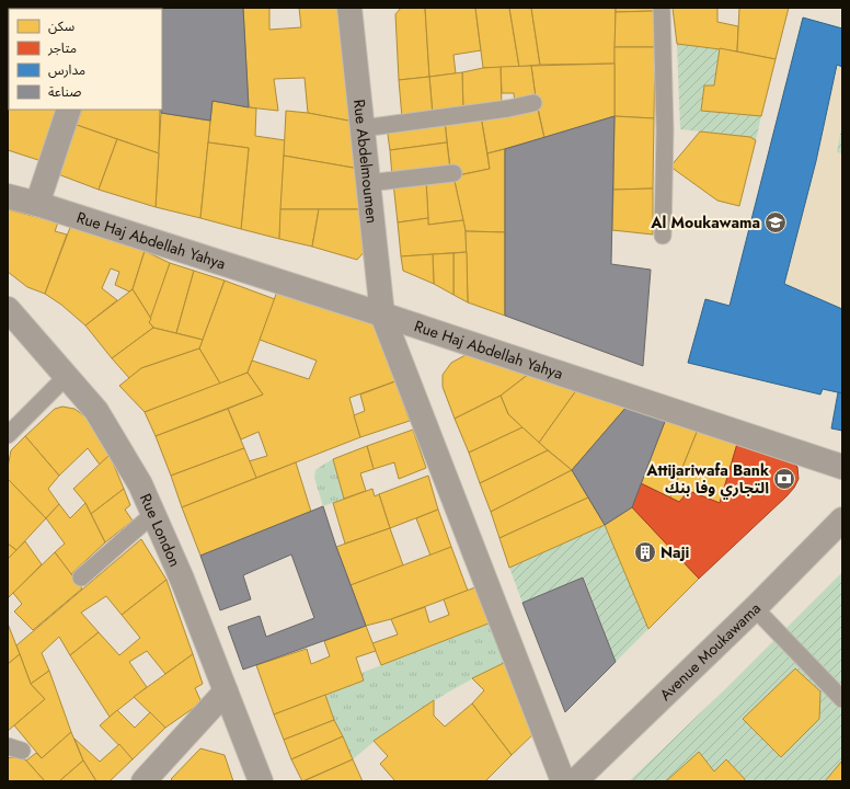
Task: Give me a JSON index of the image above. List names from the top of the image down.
{
  "streets": {
    "street": [
      "Rue Abdelmoumen",
      "Rue Haj Abdellah Yahya",
      "Rue London",
      "Avenue Moukawama"
    ]
  },
  "crossings": [
    ["Rue Abdelmoumen", "Rue Haj Abdellah Yahya"]
  ],
  "places": {
    "school or university": ["Al Moukawama"],
    "bank": ["Attijariwafa Bank التجاري وفا بنك"],
    "building": ["Naji"]
  },
  "legend": [
    "سكن",
    "متاجر",
    "مدارس",
    "صناعة"
  ]
}
